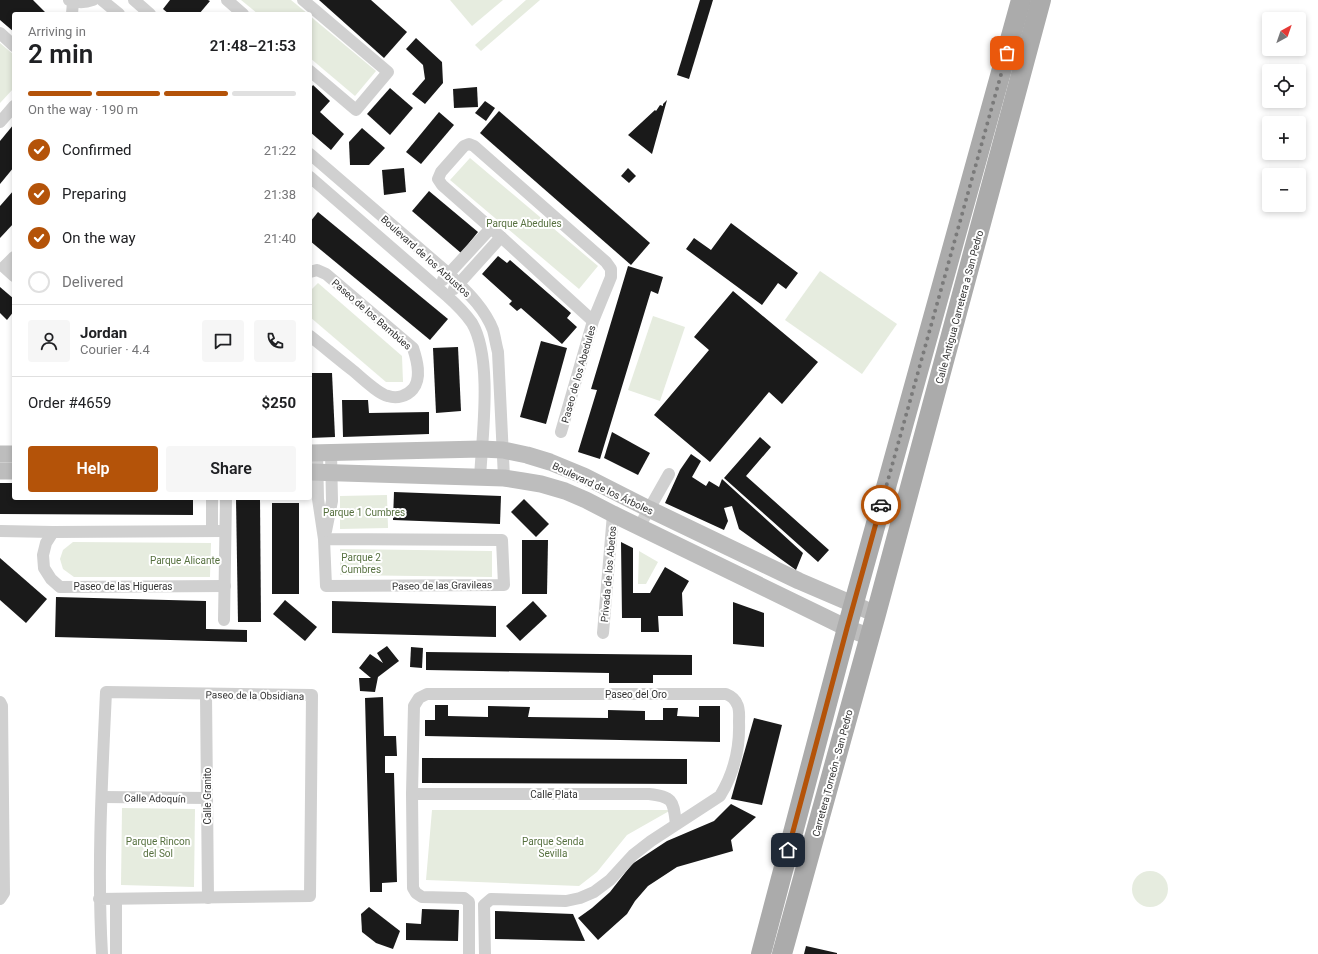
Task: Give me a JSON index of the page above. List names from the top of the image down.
{
  "streets": {
    "main road": ["Calle Antigua Carretera a San Pedro", "Boulevard de los Árboles", "Carretera Torreón - San Pedro"],
    "street": [
      "Boulevard de los Arbustos",
      "Paseo de los Bambúes",
      "Paseo de los Abedules",
      "Privada de los Abetos",
      "Paseo de las Gravileas",
      "Paseo de las Higueras",
      "Paseo del Oro",
      "Paseo de la Obsidiana",
      "Calle Plata",
      "Calle Granito",
      "Calle Adoquín"
    ]
  },
  "crossings": [
    ["Boulevard de los Arbustos", "Boulevard de los Árboles"],
    ["Calle Antigua Carretera a San Pedro", "Boulevard de los Árboles"],
    ["Calle Antigua Carretera a San Pedro", "Carretera Torreón - San Pedro"],
    ["Boulevard de los Árboles", "Privada de los Abetos"],
    ["Boulevard de los Árboles", "Paseo de las Gravileas"],
    ["Boulevard de los Árboles", "Carretera Torreón - San Pedro"],
    ["Paseo del Oro", "Calle Plata"],
    ["Paseo de la Obsidiana", "Calle Granito"],
    ["Paseo de la Obsidiana", "Calle Adoquín"],
    ["Calle Granito", "Calle Adoquín"]
  ],
  "parks": [
    "Parque Abedules",
    "Parque 1 Cumbres",
    "Parque 2 Cumbres",
    "Parque Alicante",
    "Parque Rincon del Sol",
    "Parque Senda Sevilla"
  ],
  "north": "top right",
  "page": {
    "map_buttons": ["+", "−"],
    "heading": ["2 min", "Arriving in", "21:48–21:53"],
    "panel": [
      "Jordan",
      "Courier · 4.4",
      "Order #4659",
      "$250"
    ],
    "bar": "On the way · 190 m",
    "list": [
      ["Confirmed", "21:22"],
      ["Preparing", "21:38"],
      ["On the way", "21:40"],
      "Delivered"
    ],
    "buttons": ["Help", "Share"]
  }
}
